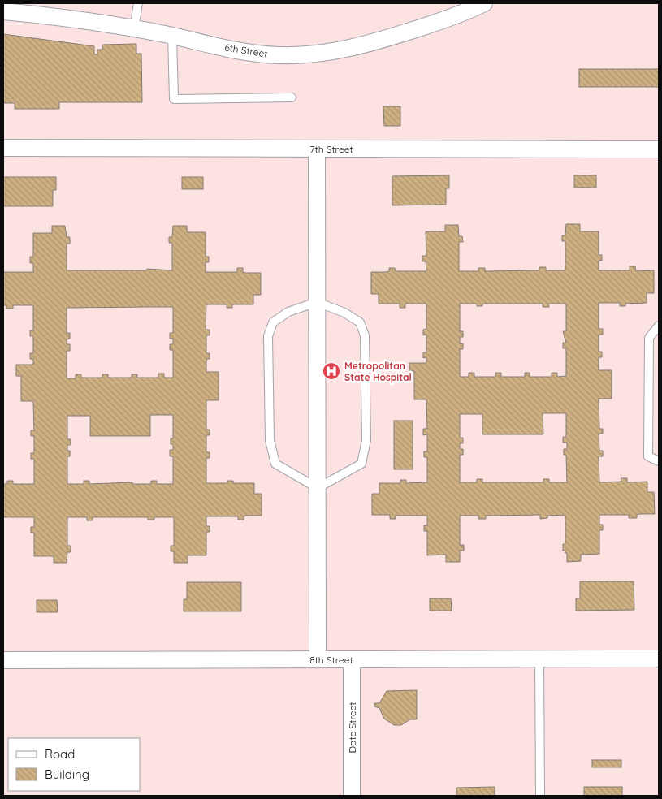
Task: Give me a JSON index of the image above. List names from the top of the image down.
{
  "streets": {
    "street": [
      "6th Street",
      "7th Street",
      "8th Street",
      "Date Street"
    ]
  },
  "crossings": [
    ["8th Street", "Date Street"]
  ],
  "places": {
    "hospital": ["Metropolitan State Hospital"]
  },
  "legend": ["Road", "Building"]
}
